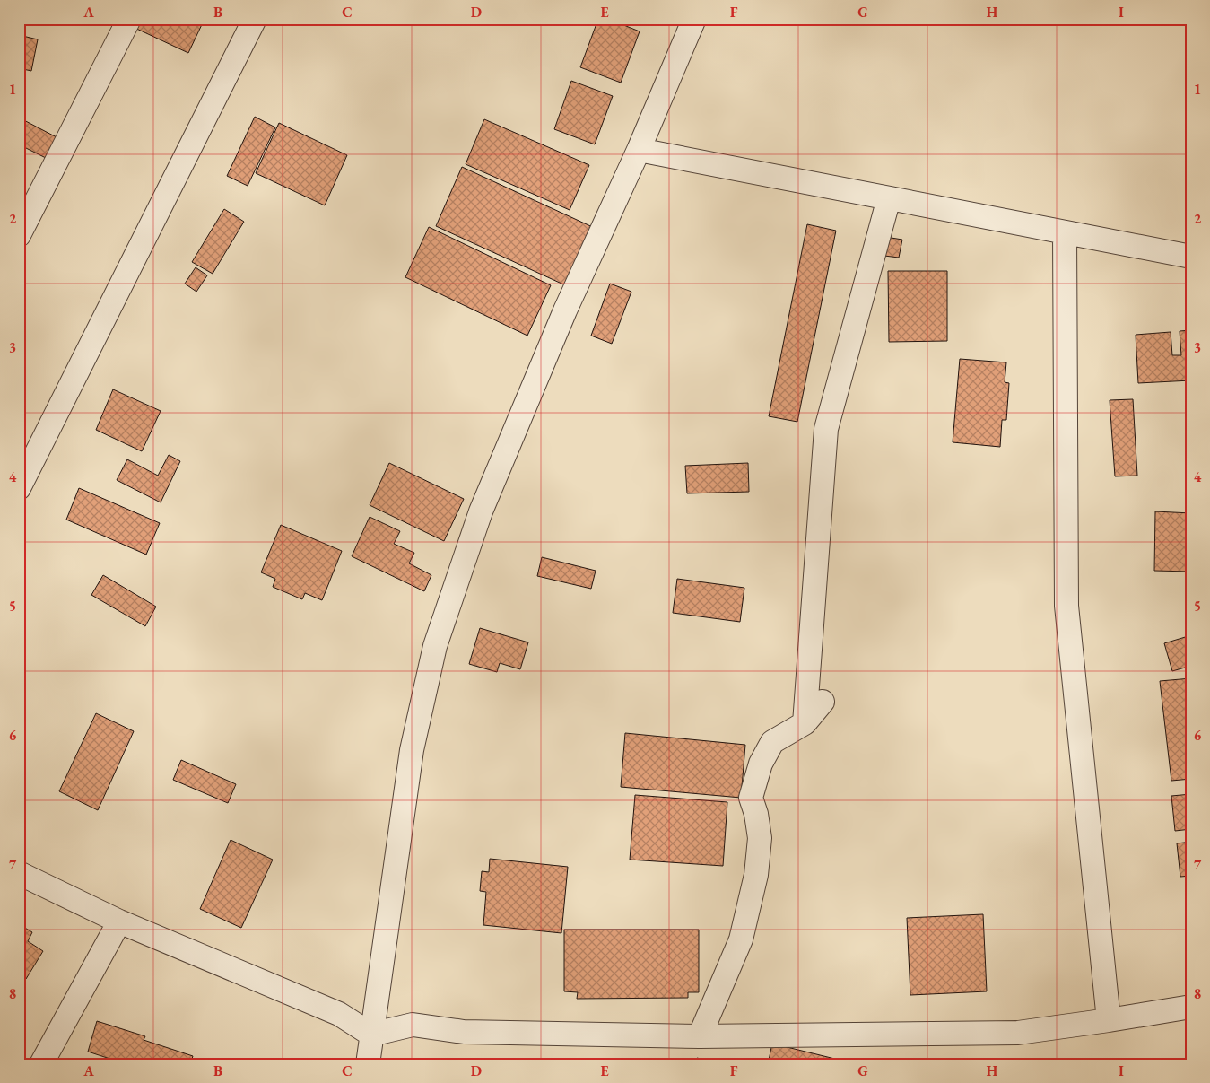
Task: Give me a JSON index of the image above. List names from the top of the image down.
{
  "grid": {
    "columns": [
      "A",
      "B",
      "C",
      "D",
      "E",
      "F",
      "G",
      "H",
      "I"
    ],
    "rows": [
      "1",
      "2",
      "3",
      "4",
      "5",
      "6",
      "7",
      "8"
    ]
  }
}
